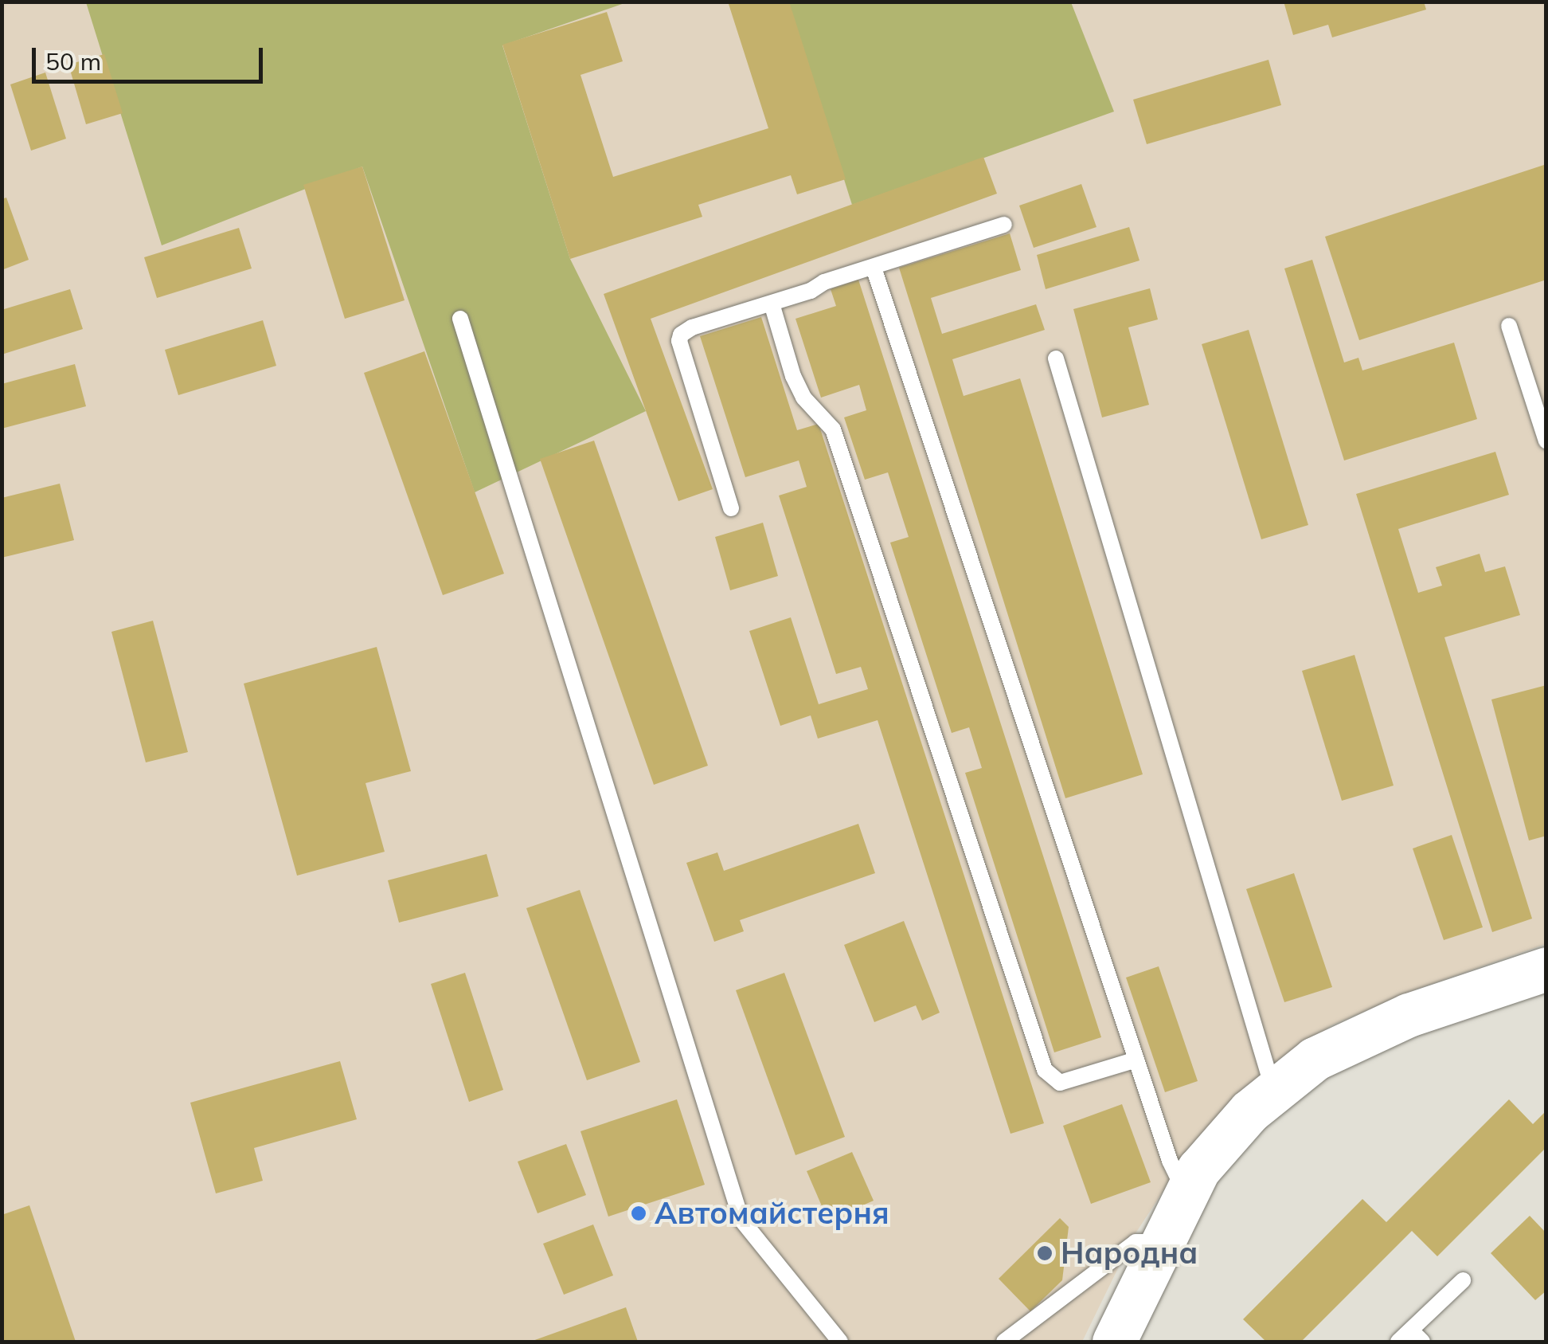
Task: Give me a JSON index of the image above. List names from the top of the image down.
{
  "places": ["Автомайстерня", "Народна"],
  "scale_bar": "50 m"
}
